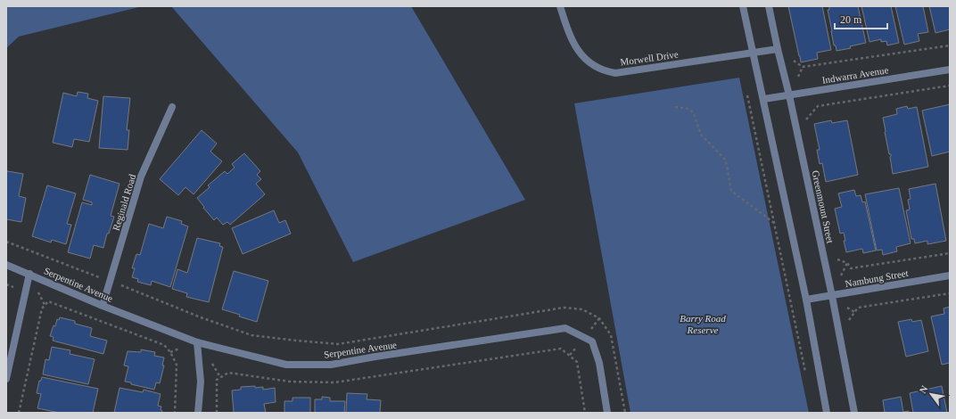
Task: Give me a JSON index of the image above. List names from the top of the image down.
{
  "streets": {
    "street": [
      "Morwell Drive",
      "Indwarra Avenue",
      "Reginald Road",
      "Greenmount Street",
      "Nambung Street",
      "Serpentine Avenue"
    ]
  },
  "crossings": [
    ["Morwell Drive", "Greenmount Street"],
    ["Indwarra Avenue", "Greenmount Street"],
    ["Reginald Road", "Serpentine Avenue"],
    ["Greenmount Street", "Nambung Street"]
  ],
  "parks": ["Barry Road Reserve"],
  "scale_bar": "20 m",
  "north": "top left"
}
